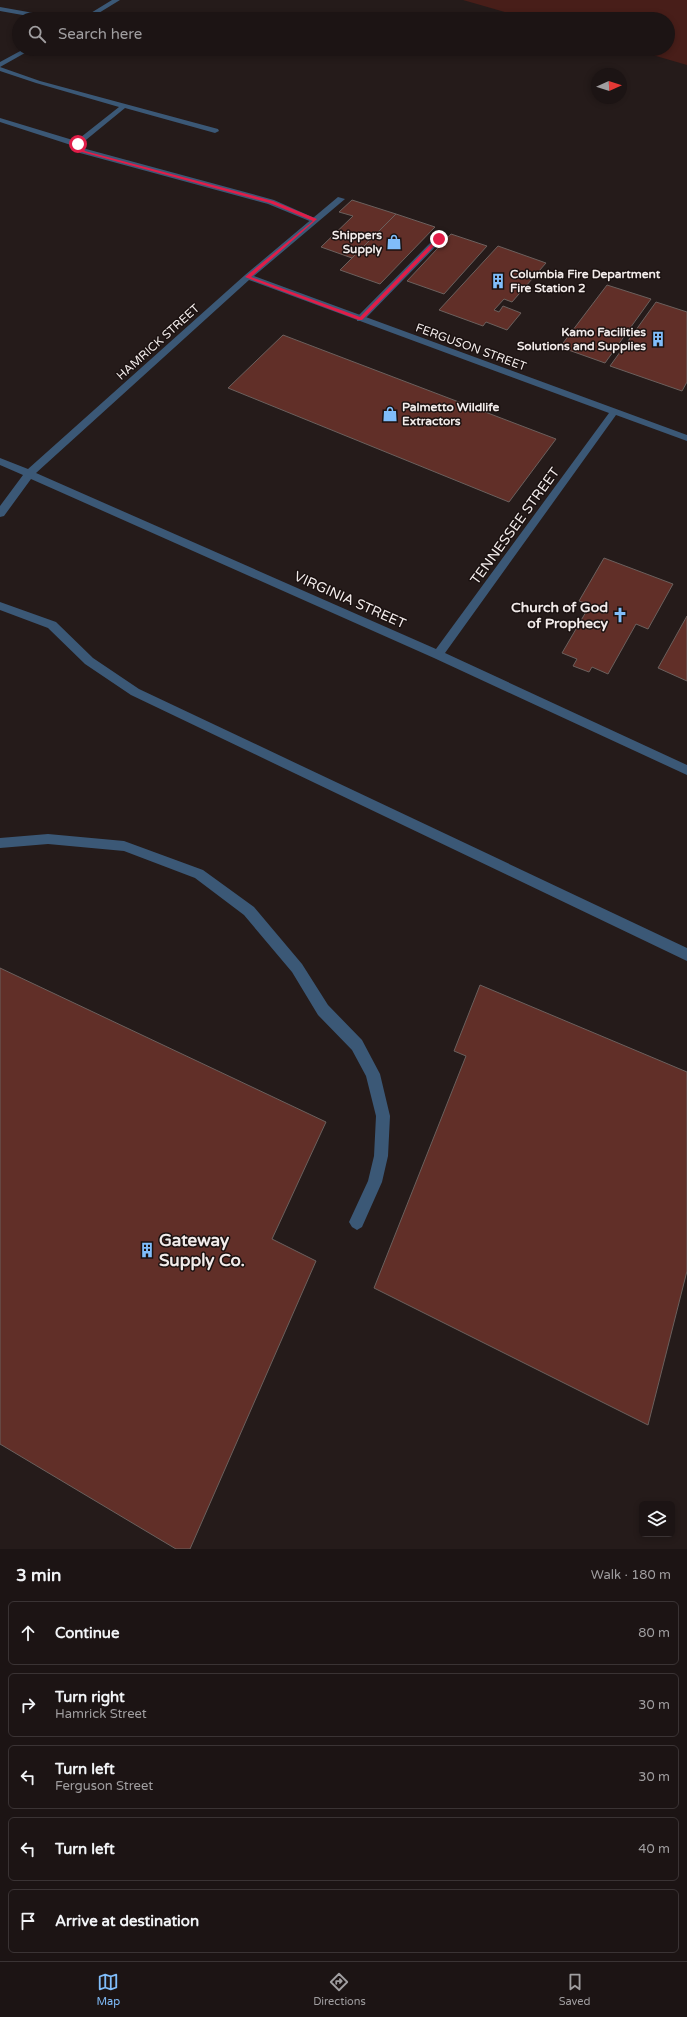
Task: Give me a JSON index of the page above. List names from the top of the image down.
{
  "streets": {
    "street": [
      "HAMRICK STREET",
      "FERGUSON STREET",
      "TENNESSEE STREET",
      "VIRGINIA STREET"
    ]
  },
  "crossings": [
    ["HAMRICK STREET", "FERGUSON STREET"],
    ["HAMRICK STREET", "VIRGINIA STREET"],
    ["FERGUSON STREET", "TENNESSEE STREET"],
    ["TENNESSEE STREET", "VIRGINIA STREET"]
  ],
  "places": {
    "shop": ["Shippers Supply", "Palmetto Wildlife Extractors"],
    "building": ["Columbia Fire Department Fire Station 2", "Kamo Facilities Solutions and Supplies", "Gateway Supply Co."],
    "church": ["Church of God of Prophecy"]
  },
  "north": "right",
  "page": {
    "search": "Search here",
    "heading": ["3 min", "Walk · 180 m"],
    "list": [
      ["Continue", "80 m"],
      ["Turn right", "Hamrick Street", "30 m"],
      ["Turn left", "Ferguson Street", "30 m"],
      ["Turn left", "40 m"],
      "Arrive at destination"
    ],
    "nav": ["Map", "Directions", "Saved"]
  }
}
